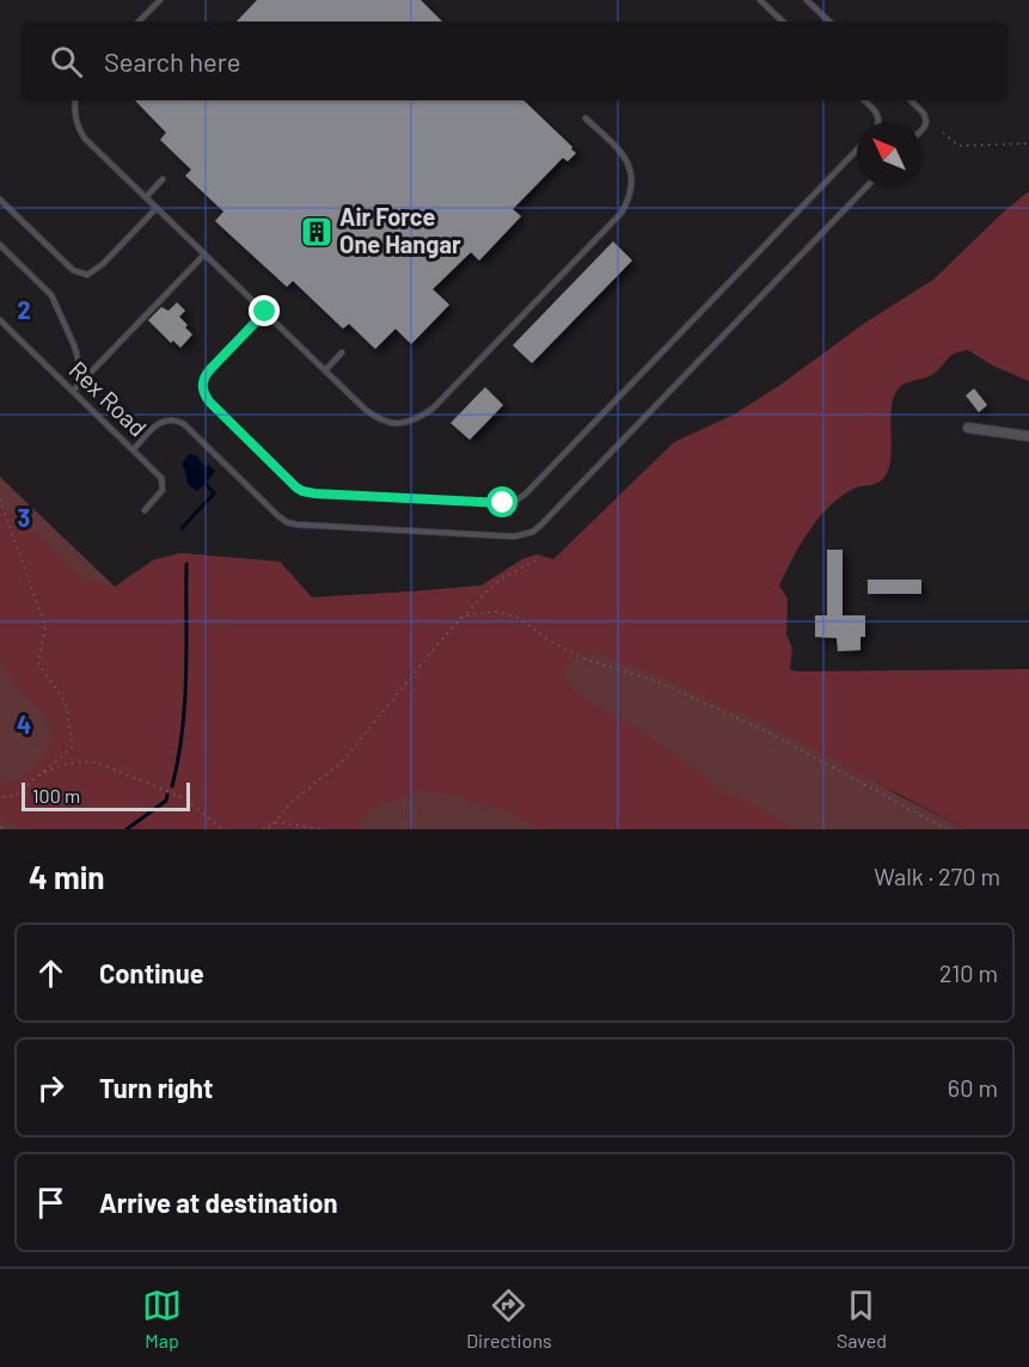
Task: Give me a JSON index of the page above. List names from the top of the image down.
{
  "streets": {
    "lane": ["Rex Road"]
  },
  "places": {
    "building": ["Air Force One Hangar"]
  },
  "scale_bar": "100 m",
  "north": "top left",
  "page": {
    "search": "Search here",
    "scale": "100 m",
    "heading": ["4 min", "Walk · 270 m"],
    "list": [
      ["Continue", "210 m"],
      ["Turn right", "60 m"],
      "Arrive at destination"
    ],
    "nav": ["Map", "Directions", "Saved"]
  },
  "grid": {
    "rows": ["2", "3", "4"]
  }
}
